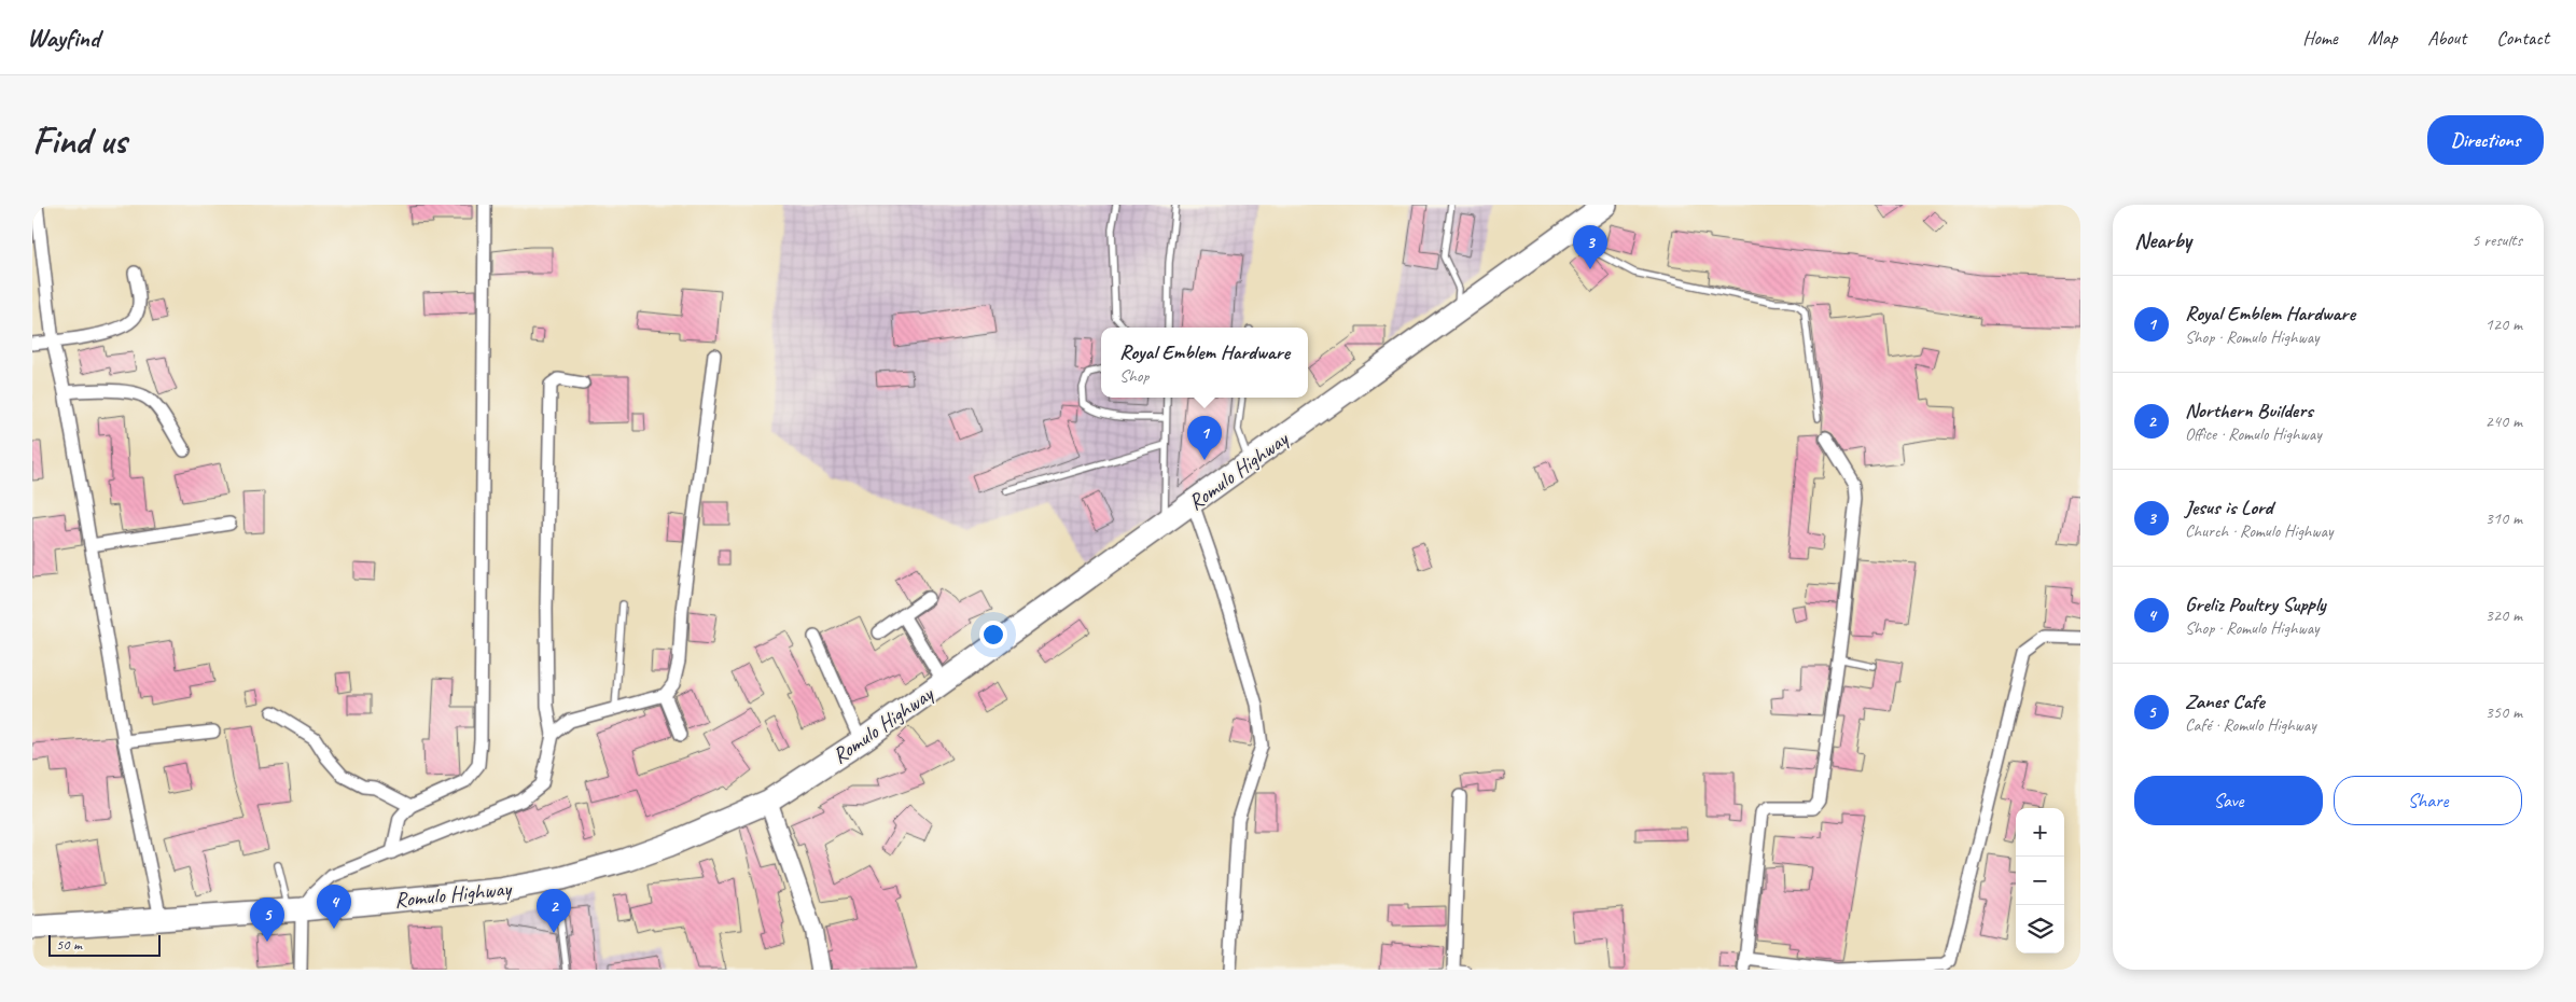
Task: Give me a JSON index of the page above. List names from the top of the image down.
{
  "streets": {
    "highway": ["Romulo Highway"]
  },
  "scale_bar": "50 m",
  "page": {
    "header": "Wayfind",
    "nav": [
      "Home",
      "Map",
      "About",
      "Contact"
    ],
    "buttons": [
      "Directions",
      ["Save", "Share"]
    ],
    "title": "Find us",
    "heading": ["Nearby", "5 results"],
    "pins": [
      "3",
      "1",
      "4",
      "2",
      "5"
    ],
    "list": [
      {
        "mark": "1",
        "name": "Royal Emblem Hardware",
        "note": "Shop · Romulo Highway",
        "value": "120 m"
      },
      {
        "mark": "2",
        "name": "Northern Builders",
        "note": "Office · Romulo Highway",
        "value": "240 m"
      },
      {
        "mark": "3",
        "name": "Jesus is Lord",
        "note": "Church · Romulo Highway",
        "value": "310 m"
      },
      {
        "mark": "4",
        "name": "Greliz Poultry Supply",
        "note": "Shop · Romulo Highway",
        "value": "320 m"
      },
      {
        "mark": "5",
        "name": "Zanes Cafe",
        "note": "Café · Romulo Highway",
        "value": "350 m"
      }
    ],
    "popup": ["Royal Emblem Hardware", "Shop"],
    "map_buttons": ["+", "−"],
    "scale": "50 m"
  }
}
